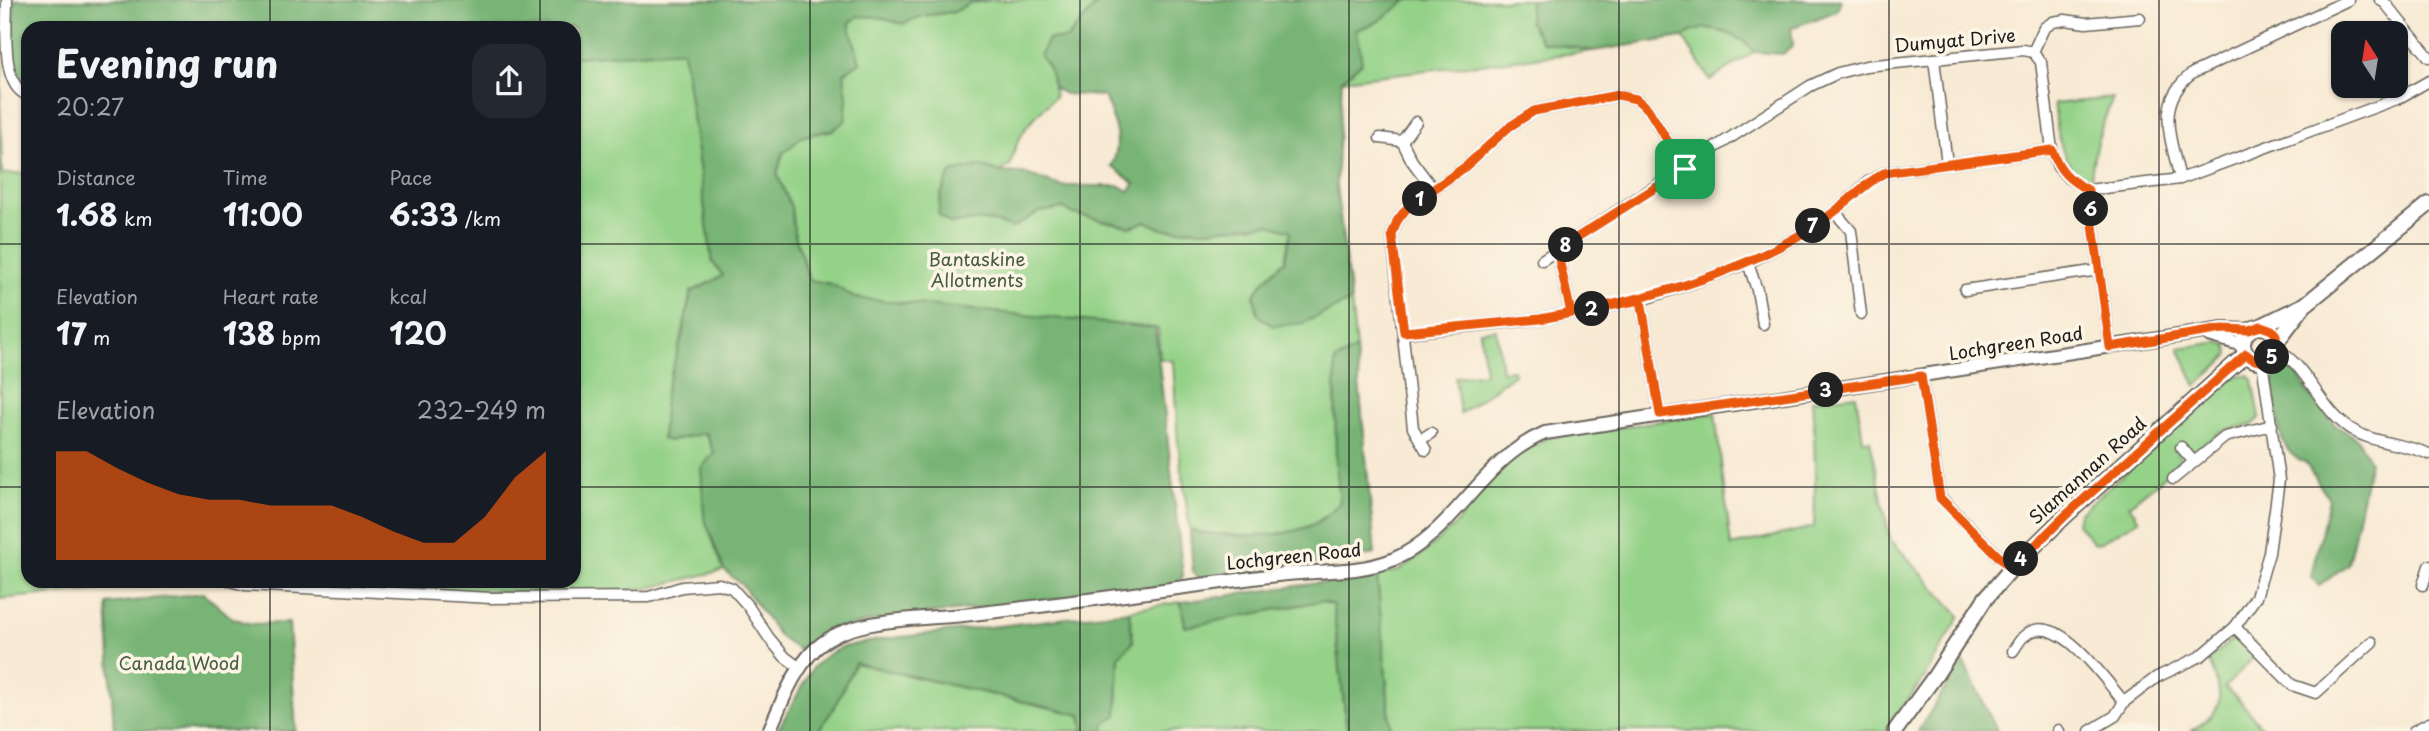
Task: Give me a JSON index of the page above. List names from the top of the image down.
{
  "streets": {
    "main road": ["Slamannan Road"],
    "street": ["Dumyat Drive", "Lochgreen Road"]
  },
  "crossings": [
    ["Lochgreen Road", "Slamannan Road"]
  ],
  "parks": ["Bantaskine Allotments", "Canada Wood"],
  "north": "top",
  "page": {
    "heading": ["Evening run", "20:27"],
    "stats": [
      ["Distance", "1.68 km"],
      ["Time", "11:00"],
      ["Pace", "6:33 /km"],
      ["Elevation", "17 m"],
      ["Heart rate", "138 bpm"],
      ["kcal", "120"]
    ],
    "pins": [
      "1",
      "6",
      "7",
      "8",
      "2",
      "5",
      "3",
      "4"
    ],
    "chart": ["Elevation", "232–249 m"]
  }
}
